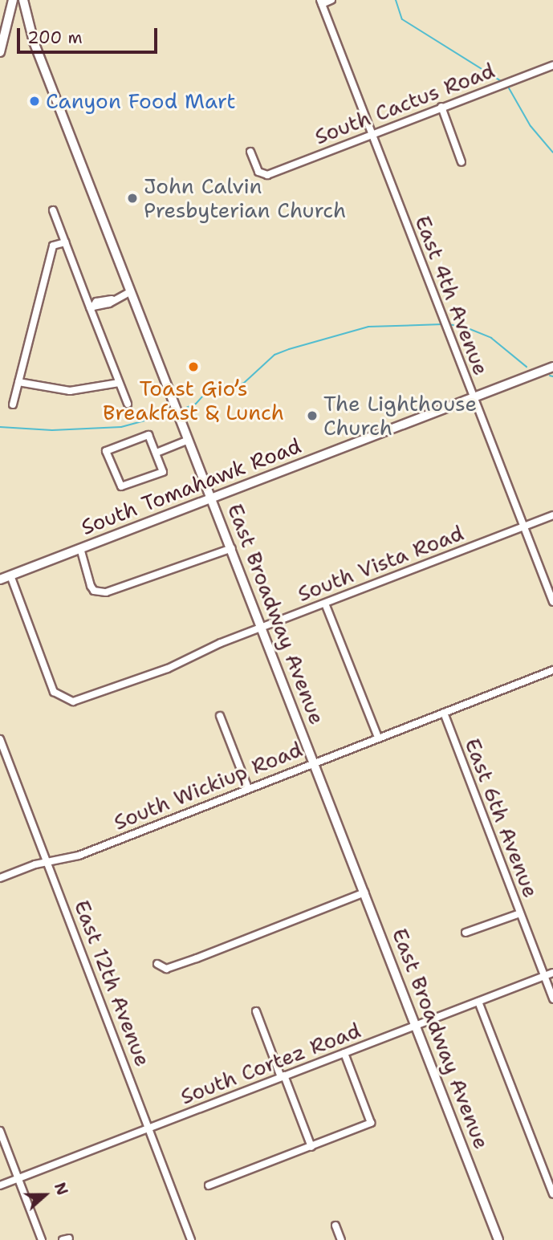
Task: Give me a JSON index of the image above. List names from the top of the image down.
{
  "streets": {
    "main road": ["South Tomahawk Road", "East Broadway Avenue"],
    "street": [
      "South Cactus Road",
      "East 4th Avenue",
      "South Vista Road",
      "South Wickiup Road",
      "East 6th Avenue",
      "East 12th Avenue",
      "South Cortez Road"
    ]
  },
  "crossings": [
    ["South Cactus Road", "East 4th Avenue"],
    ["East 4th Avenue", "South Tomahawk Road"],
    ["East 4th Avenue", "South Vista Road"],
    ["South Tomahawk Road", "South Vista Road"],
    ["South Tomahawk Road", "East Broadway Avenue"],
    ["South Vista Road", "East Broadway Avenue"],
    ["East Broadway Avenue", "South Wickiup Road"],
    ["East Broadway Avenue", "South Cortez Road"],
    ["South Wickiup Road", "East 6th Avenue"],
    ["South Wickiup Road", "East 12th Avenue"],
    ["East 6th Avenue", "South Cortez Road"],
    ["East 12th Avenue", "South Cortez Road"]
  ],
  "places": [
    "Canyon Food Mart",
    "John Calvin Presbyterian Church",
    "Toast Gio’s Breakfast & Lunch",
    "The Lighthouse Church"
  ],
  "scale_bar": "200 m",
  "north": "right"
}
